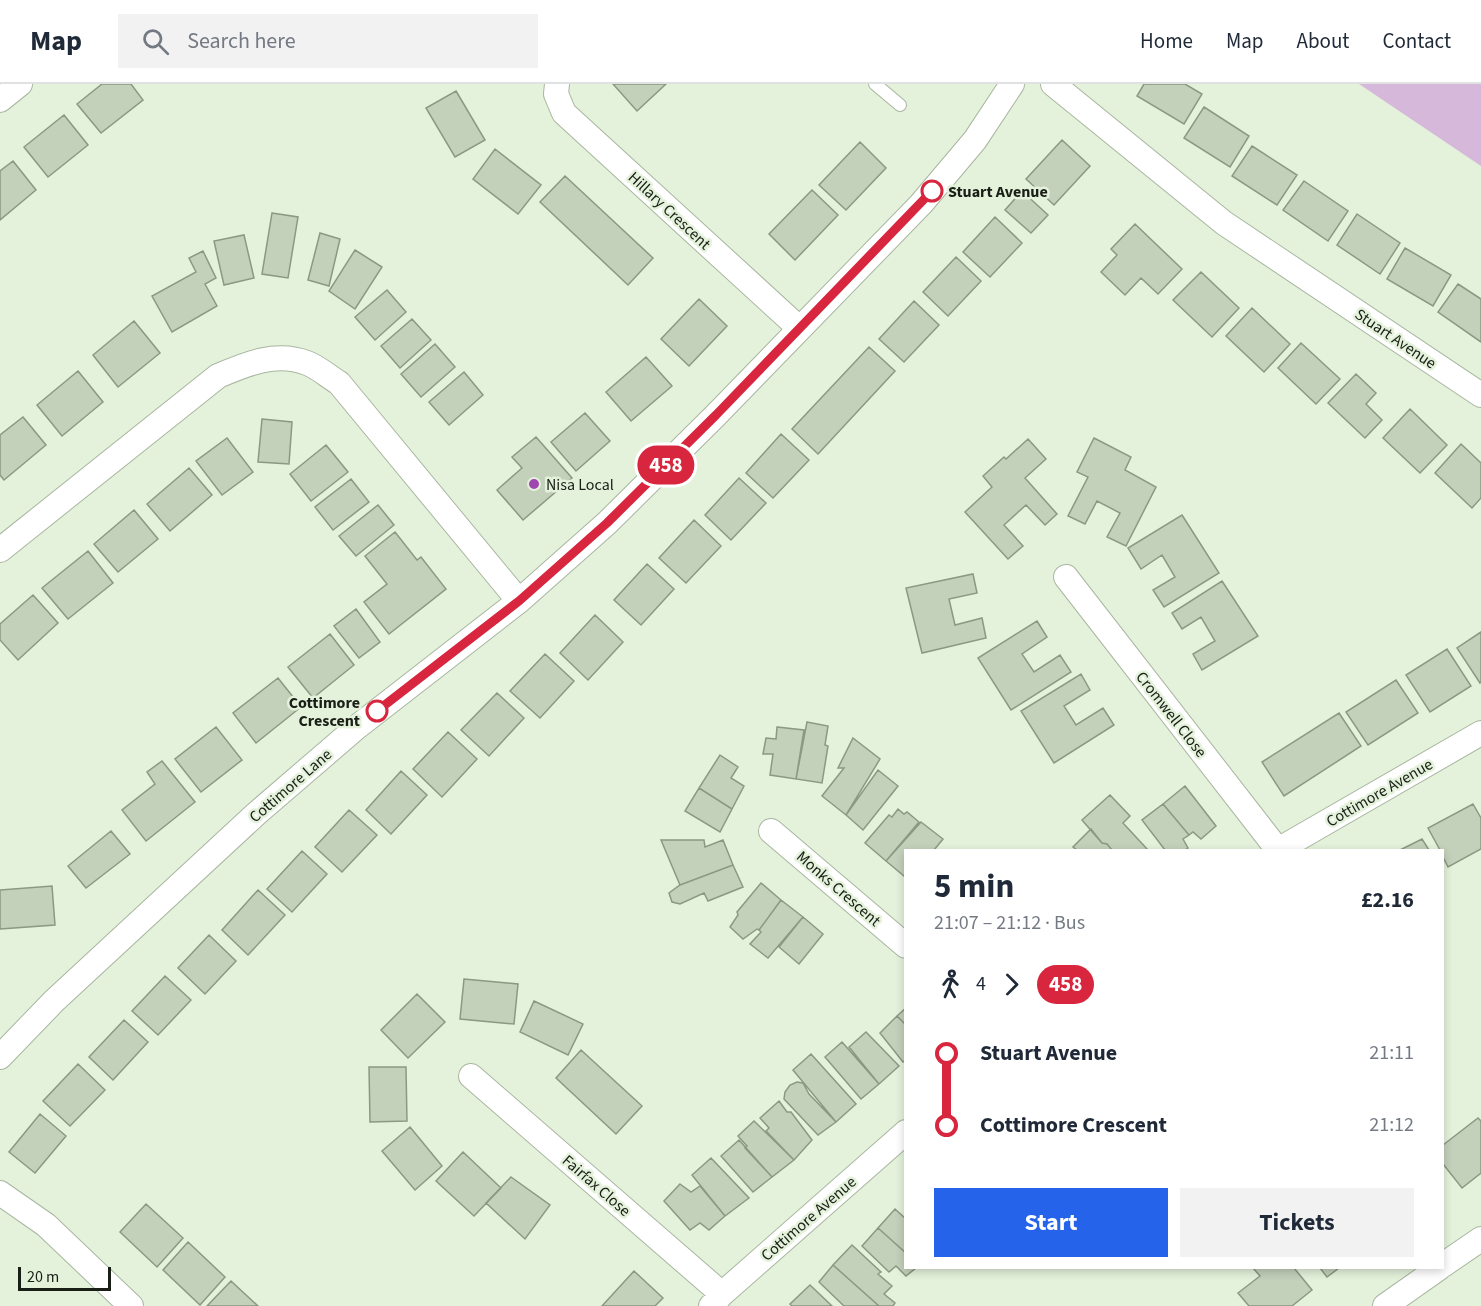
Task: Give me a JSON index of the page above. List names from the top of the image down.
{
  "streets": {
    "street": [
      "Hillary Crescent",
      "Stuart Avenue",
      "Cromwell Close",
      "Cottimore Lane",
      "Cottimore Avenue",
      "Monks Crescent",
      "Fairfax Close"
    ]
  },
  "crossings": [
    ["Hillary Crescent", "Cottimore Lane"],
    ["Cottimore Avenue", "Fairfax Close"]
  ],
  "places": ["Stuart Avenue", "Nisa Local", "Cottimore Crescent"],
  "lines": ["bus line 458"],
  "scale_bar": "20 m",
  "page": {
    "header": "Map",
    "search": "Search here",
    "nav": [
      "Home",
      "Map",
      "About",
      "Contact"
    ],
    "on_map": "458",
    "heading": ["5 min", "21:07 – 21:12 · Bus", "£2.16"],
    "legs": ["4", "458"],
    "list": [
      {
        "name": "Stuart Avenue",
        "value": "21:11"
      },
      {
        "name": "Cottimore Crescent",
        "value": "21:12"
      }
    ],
    "buttons": ["Start", "Tickets"],
    "scale": "20 m"
  }
}
